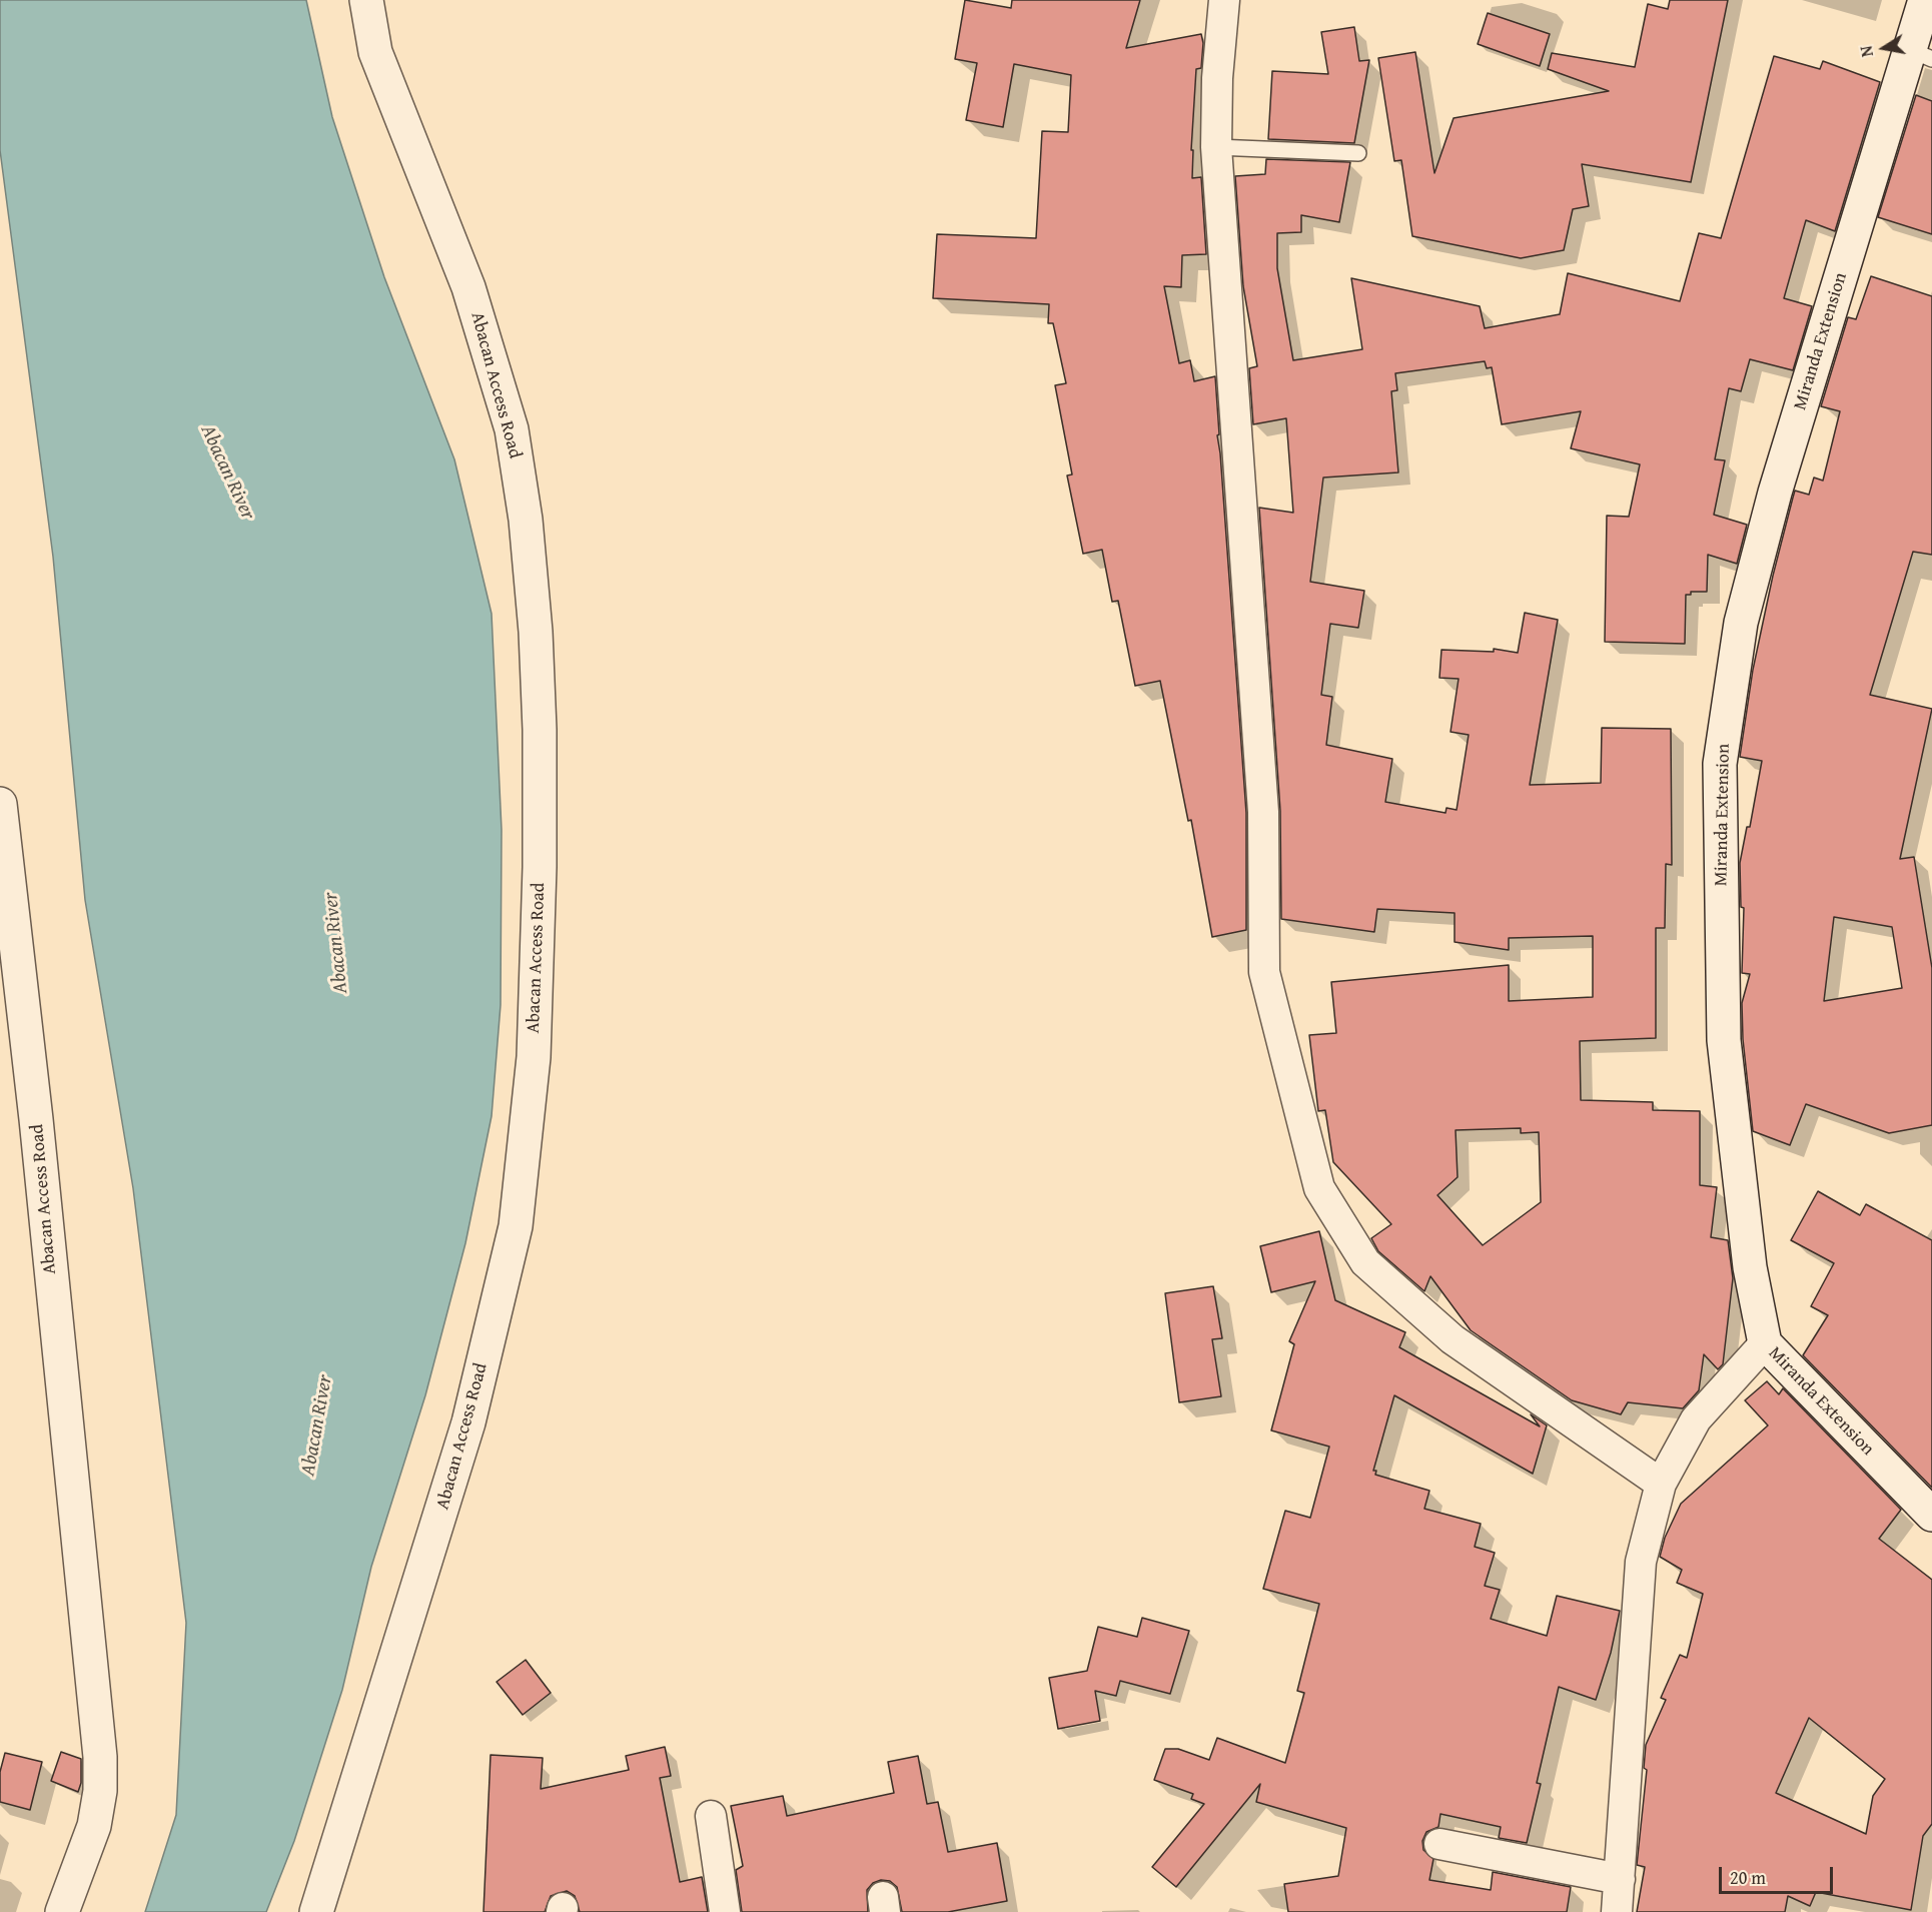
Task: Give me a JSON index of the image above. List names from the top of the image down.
{
  "streets": {
    "street": ["Miranda Extension", "Abacan Access Road"]
  },
  "water": ["Abacan River"],
  "scale_bar": "20 m",
  "north": "left"
}
